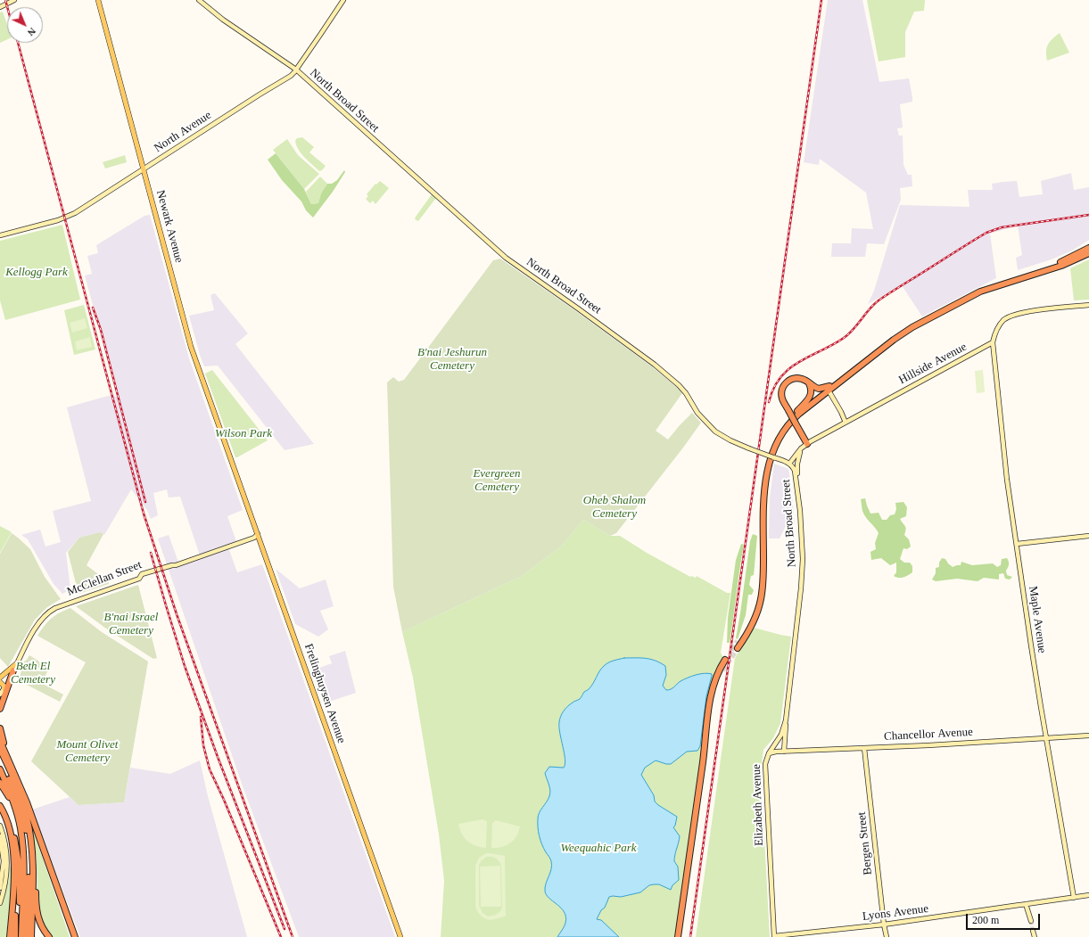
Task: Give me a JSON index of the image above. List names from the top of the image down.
{
  "streets": {
    "main road": [
      "North Broad Street",
      "North Avenue",
      "Newark Avenue",
      "Hillside Avenue",
      "McClellan Street",
      "Maple Avenue",
      "Frelinghuysen Avenue",
      "Chancellor Avenue",
      "Elizabeth Avenue",
      "Bergen Street",
      "Lyons Avenue"
    ]
  },
  "crossings": [
    ["North Broad Street", "North Avenue"],
    ["North Broad Street", "Hillside Avenue"],
    ["North Broad Street", "Elizabeth Avenue"],
    ["North Avenue", "Newark Avenue"],
    ["Newark Avenue", "Frelinghuysen Avenue"],
    ["Hillside Avenue", "Maple Avenue"],
    ["McClellan Street", "Frelinghuysen Avenue"],
    ["Maple Avenue", "Chancellor Avenue"],
    ["Maple Avenue", "Lyons Avenue"],
    ["Chancellor Avenue", "Elizabeth Avenue"],
    ["Chancellor Avenue", "Bergen Street"],
    ["Elizabeth Avenue", "Lyons Avenue"],
    ["Bergen Street", "Lyons Avenue"]
  ],
  "parks": [
    "Kellogg Park",
    "B'nai Jeshurun Cemetery",
    "Wilson Park",
    "Evergreen Cemetery",
    "Oheb Shalom Cemetery",
    "B'nai Israel Cemetery",
    "Beth El Cemetery",
    "Mount Olivet Cemetery",
    "Weequahic Park"
  ],
  "scale_bar": "200 m",
  "north": "bottom right"
}
